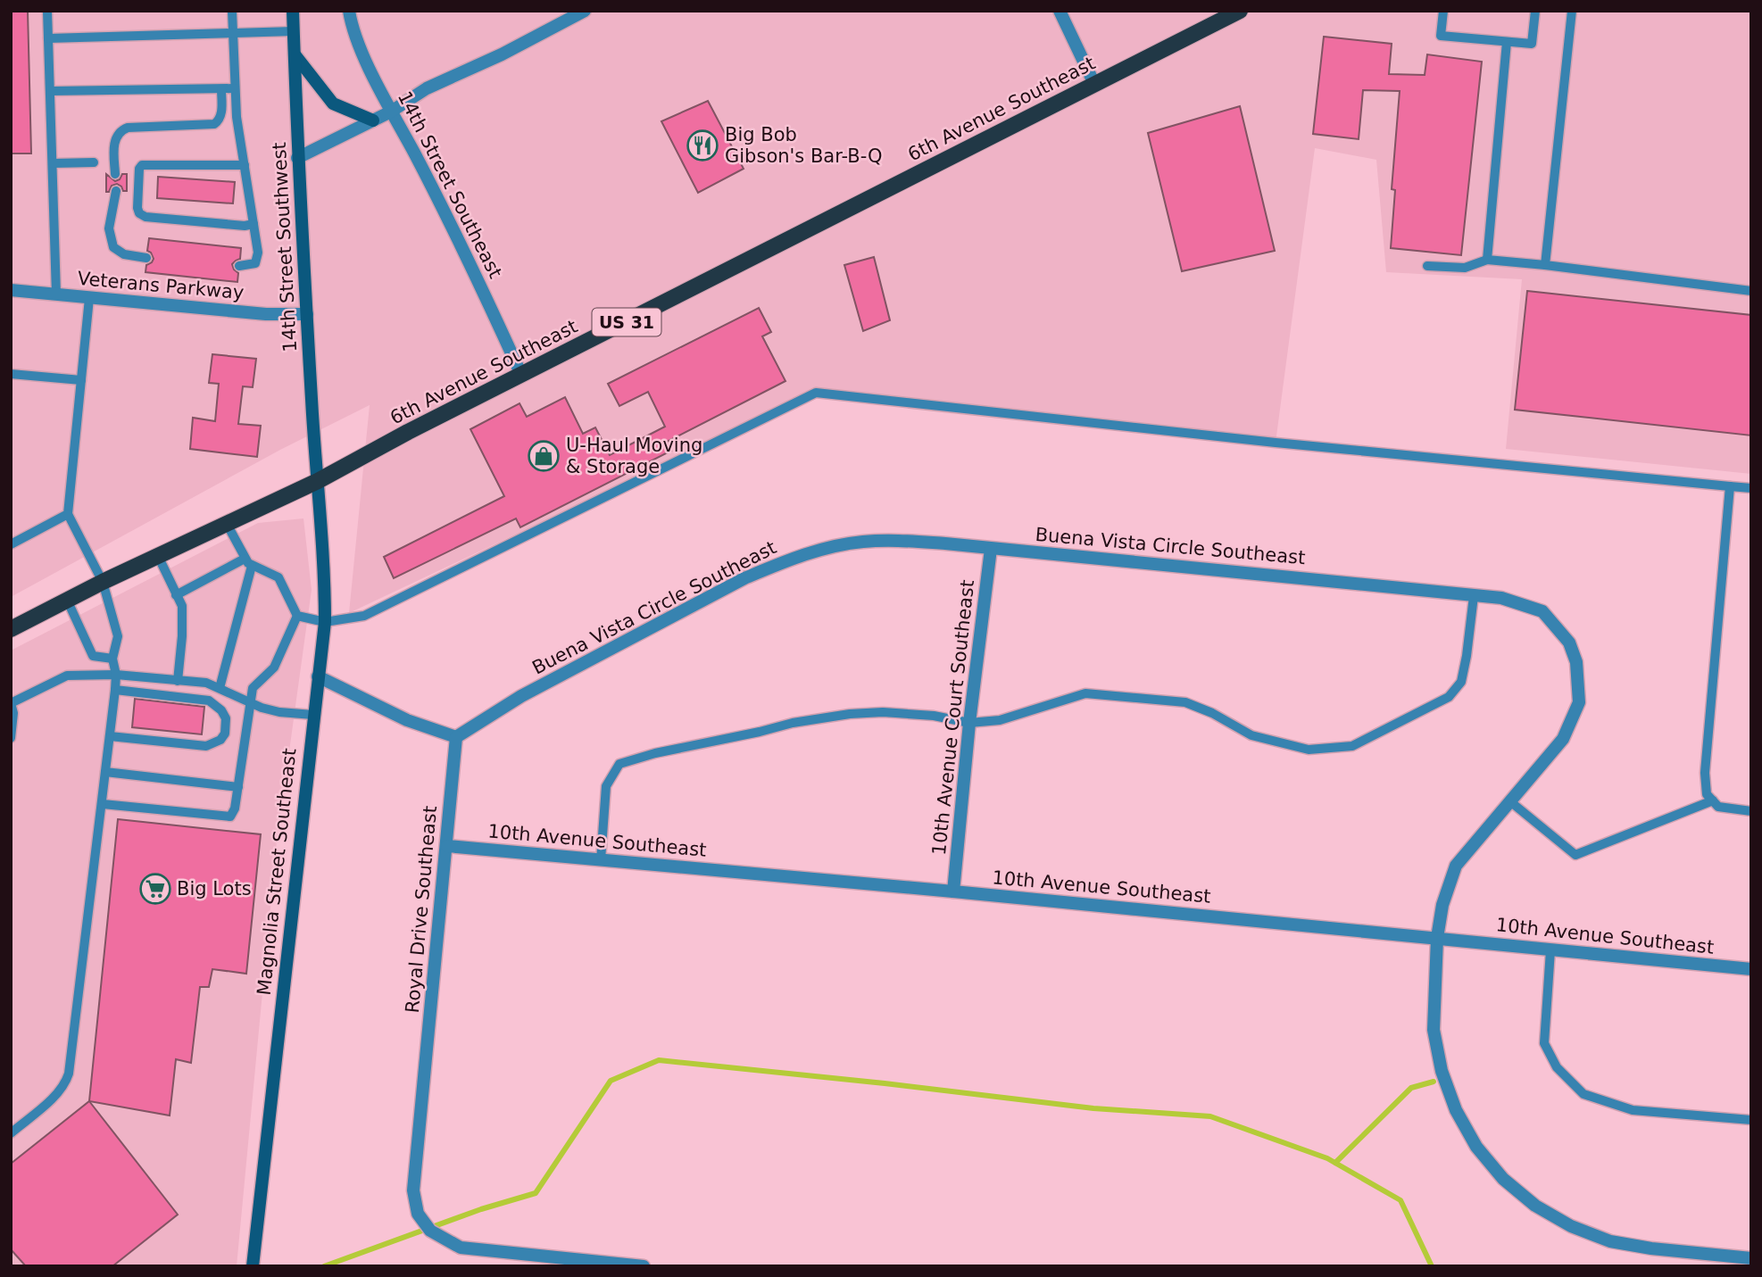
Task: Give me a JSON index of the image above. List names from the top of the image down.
{
  "streets": {
    "main road": ["6th Avenue Southeast", "US 31"],
    "street": [
      "14th Street Southeast",
      "14th Street Southwest",
      "Veterans Parkway",
      "Buena Vista Circle Southeast",
      "10th Avenue Court Southeast",
      "10th Avenue Southeast",
      "Magnolia Street Southeast",
      "Royal Drive Southeast"
    ]
  },
  "crossings": [
    ["6th Avenue Southeast", "14th Street Southeast"],
    ["6th Avenue Southeast", "14th Street Southwest"],
    ["6th Avenue Southeast", "Magnolia Street Southeast"],
    ["14th Street Southwest", "Veterans Parkway"],
    ["14th Street Southwest", "Magnolia Street Southeast"],
    ["Buena Vista Circle Southeast", "10th Avenue Court Southeast"],
    ["Buena Vista Circle Southeast", "10th Avenue Southeast"],
    ["Buena Vista Circle Southeast", "Royal Drive Southeast"],
    ["10th Avenue Court Southeast", "10th Avenue Southeast"],
    ["10th Avenue Southeast", "Royal Drive Southeast"]
  ],
  "places": {
    "restaurant": ["Big Bob Gibson's Bar-B-Q"],
    "shop": ["U-Haul Moving & Storage"],
    "supermarket": ["Big Lots"]
  }
}
